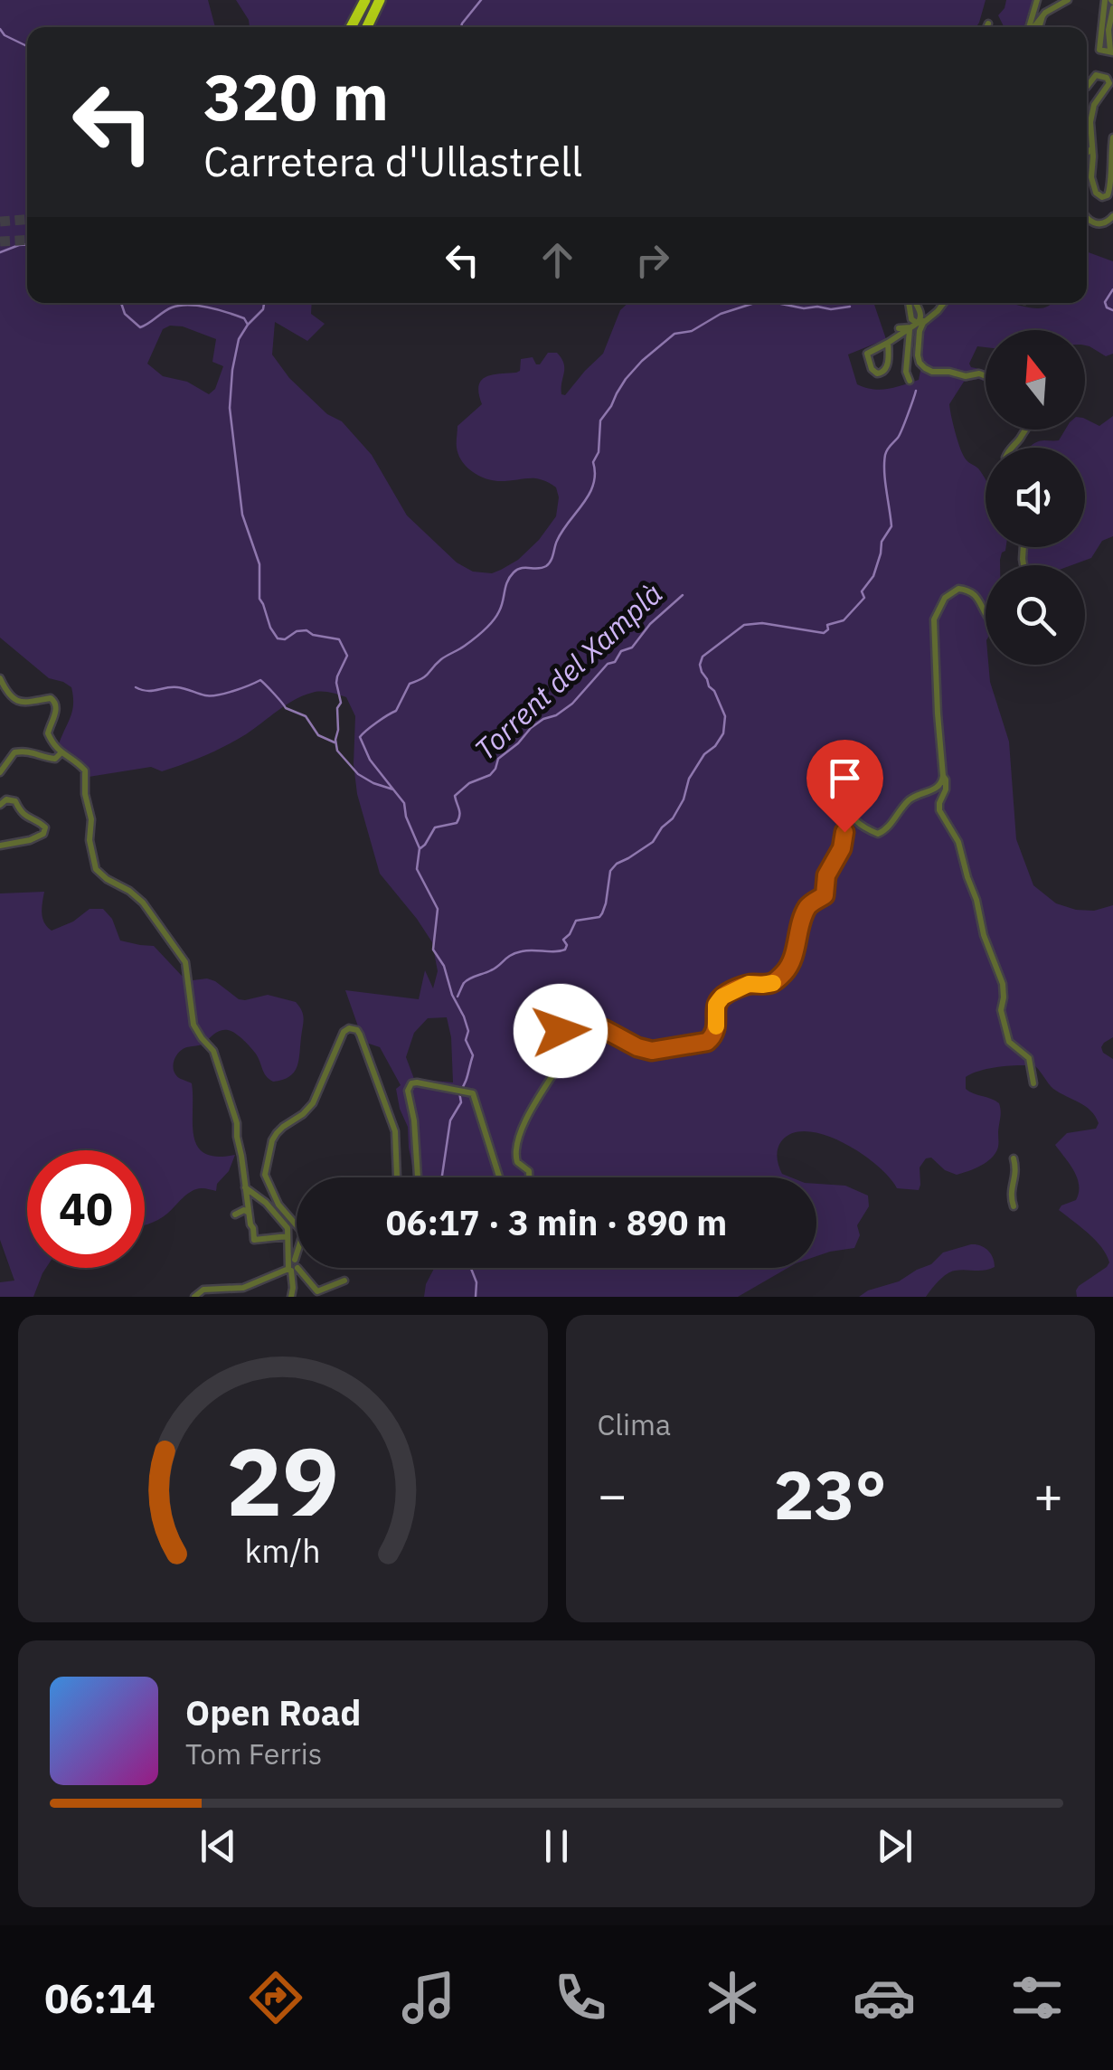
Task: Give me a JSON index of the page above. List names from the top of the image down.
{
  "water": ["Torrent del Xamplà"],
  "north": "top",
  "page": {
    "turn": ["320 m", "Carretera d'Ullastrell"],
    "limit": "40",
    "trip": "06:17 · 3 min · 890 m",
    "tile": "Clima",
    "heat": ["−", "23°", "+"],
    "song": ["Open Road", "Tom Ferris"],
    "tabs": "06:14",
    "gauge": ["29", "km/h"]
  }
}
